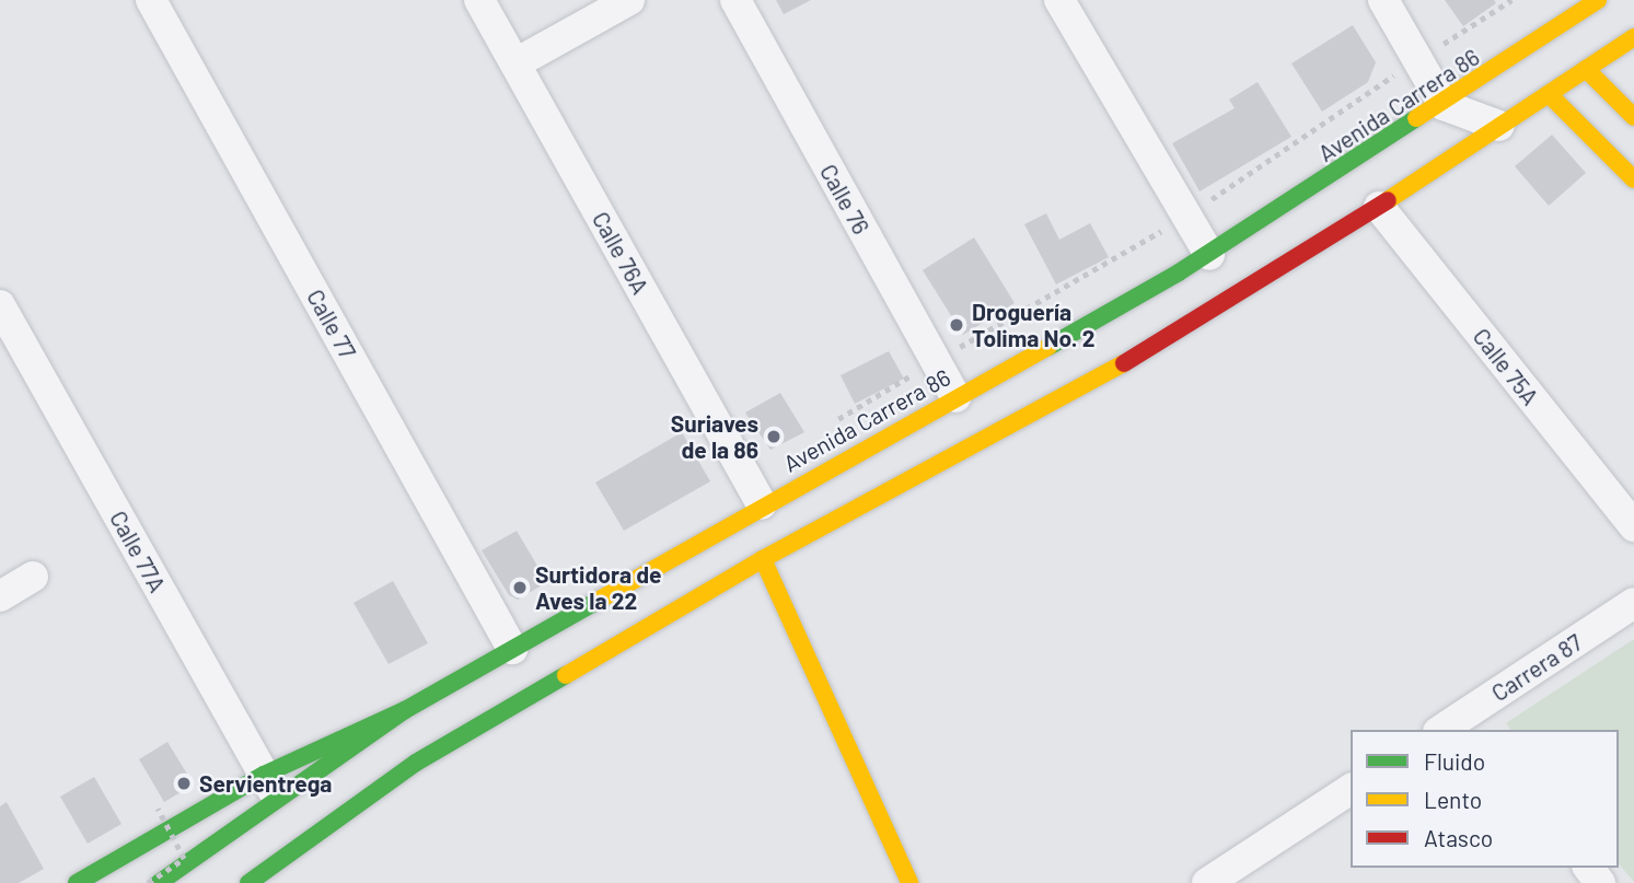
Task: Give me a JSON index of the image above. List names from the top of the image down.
{
  "streets": {
    "main road": ["Avenida Carrera 86"],
    "street": [
      "Calle 76",
      "Calle 76A",
      "Calle 77",
      "Calle 75A",
      "Calle 77A",
      "Carrera 87"
    ]
  },
  "crossings": [
    ["Avenida Carrera 86", "Calle 76"],
    ["Avenida Carrera 86", "Calle 76A"],
    ["Avenida Carrera 86", "Calle 77"],
    ["Avenida Carrera 86", "Calle 77A"]
  ],
  "places": [
    "Droguería Tolima No. 2",
    "Suriaves de la 86",
    "Surtidora de Aves la 22",
    "Servientrega"
  ],
  "legend": ["Fluido", "Lento", "Atasco"]
}
